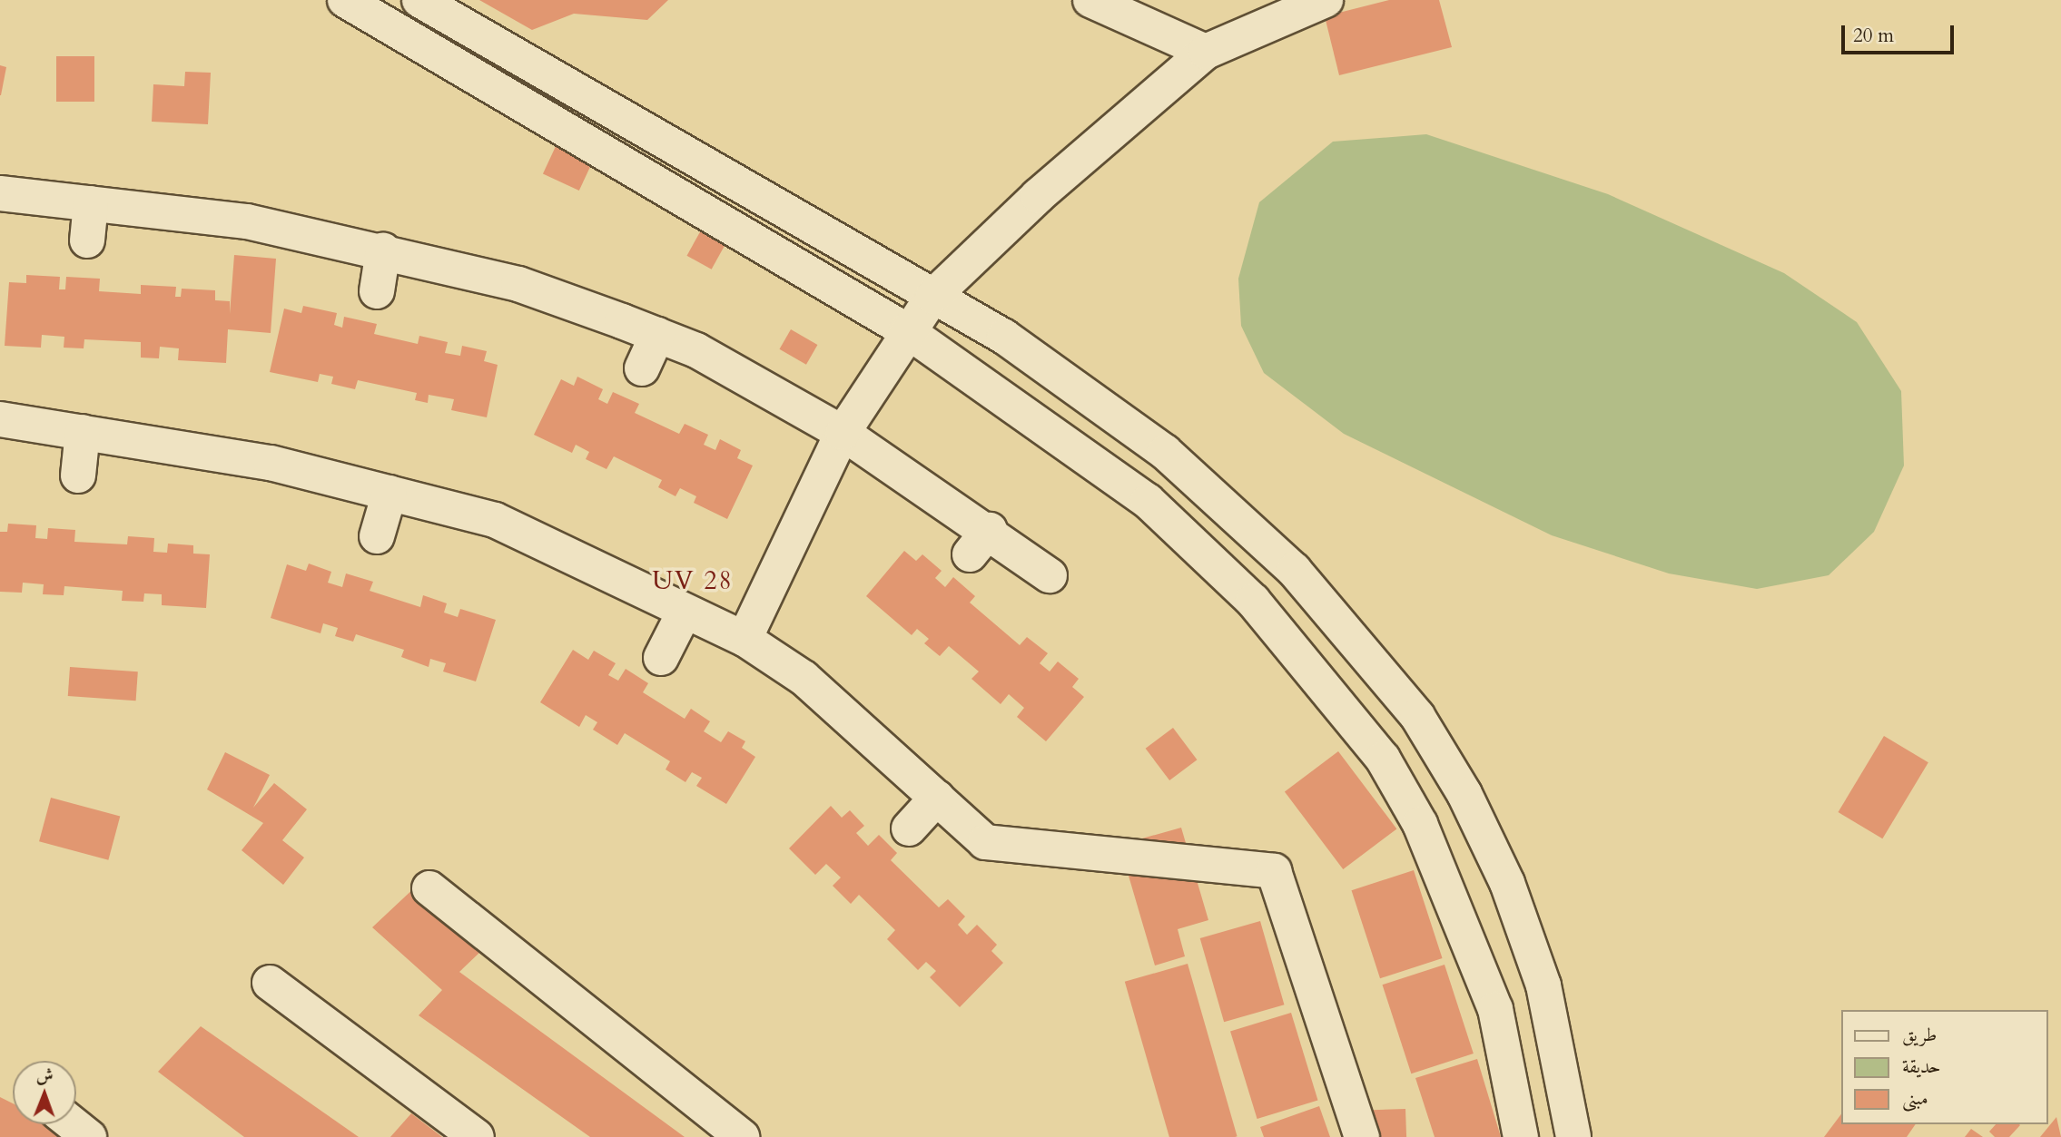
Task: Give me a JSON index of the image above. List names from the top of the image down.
{
  "districts": ["UV 28"],
  "legend": ["طريق", "حديقة", "مبنى"],
  "scale_bar": "20 m",
  "north": "top"
}
